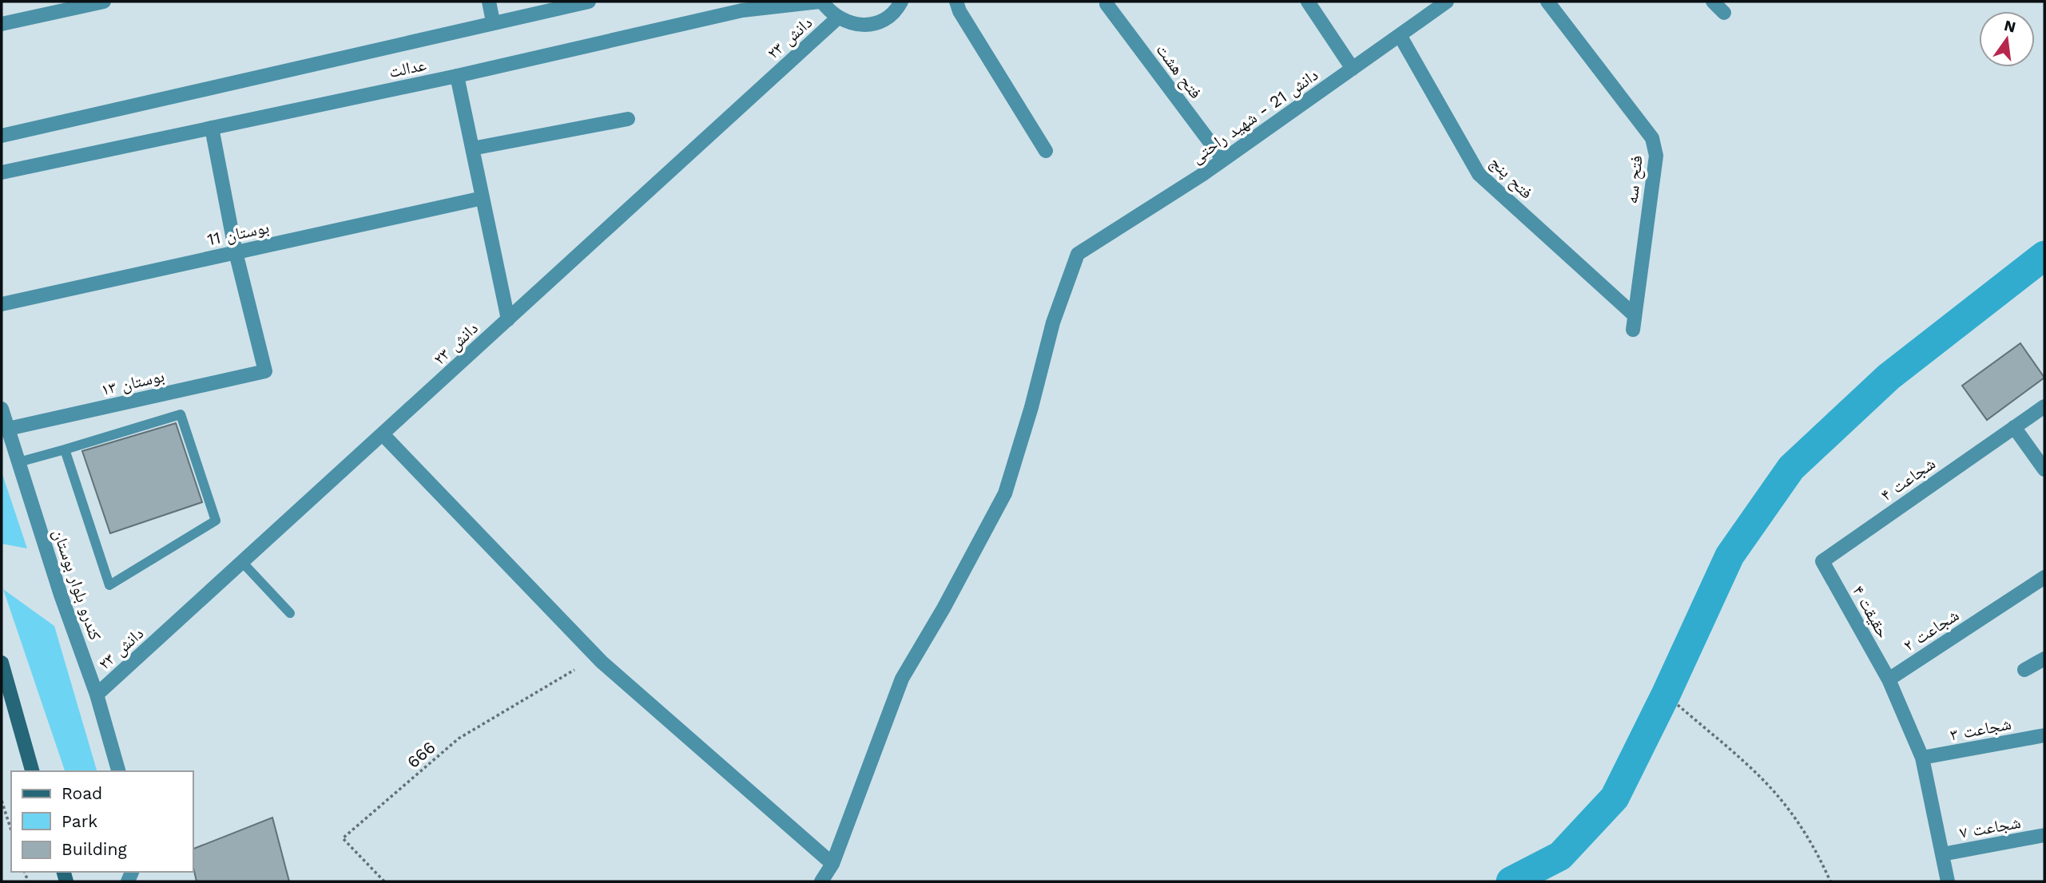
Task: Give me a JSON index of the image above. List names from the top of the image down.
{
  "streets": {
    "street": [
      "دانش ۲۳",
      "عدالت",
      "فتح هشت",
      "دانش 21 - شهید راحتی",
      "فتح پنج",
      "فتح سه",
      "بوستان 11",
      "بوستان ۱۳",
      "شجاعت ۴",
      "کندرو بلوار بوستان",
      "حقیقت ۴",
      "شجاعت ۲",
      "شجاعت ۳",
      "شجاعت ۷"
    ],
    "path": ["666"]
  },
  "crossings": [
    ["دانش ۲۳", "کندرو بلوار بوستان"],
    ["فتح هشت", "دانش 21 - شهید راحتی"],
    ["دانش 21 - شهید راحتی", "فتح پنج"],
    ["فتح پنج", "فتح سه"],
    ["بوستان 11", "بوستان ۱۳"],
    ["بوستان ۱۳", "کندرو بلوار بوستان"],
    ["شجاعت ۴", "حقیقت ۴"],
    ["حقیقت ۴", "شجاعت ۲"],
    ["حقیقت ۴", "شجاعت ۳"],
    ["حقیقت ۴", "شجاعت ۷"]
  ],
  "legend": ["Road", "Park", "Building"],
  "north": "top"
}
